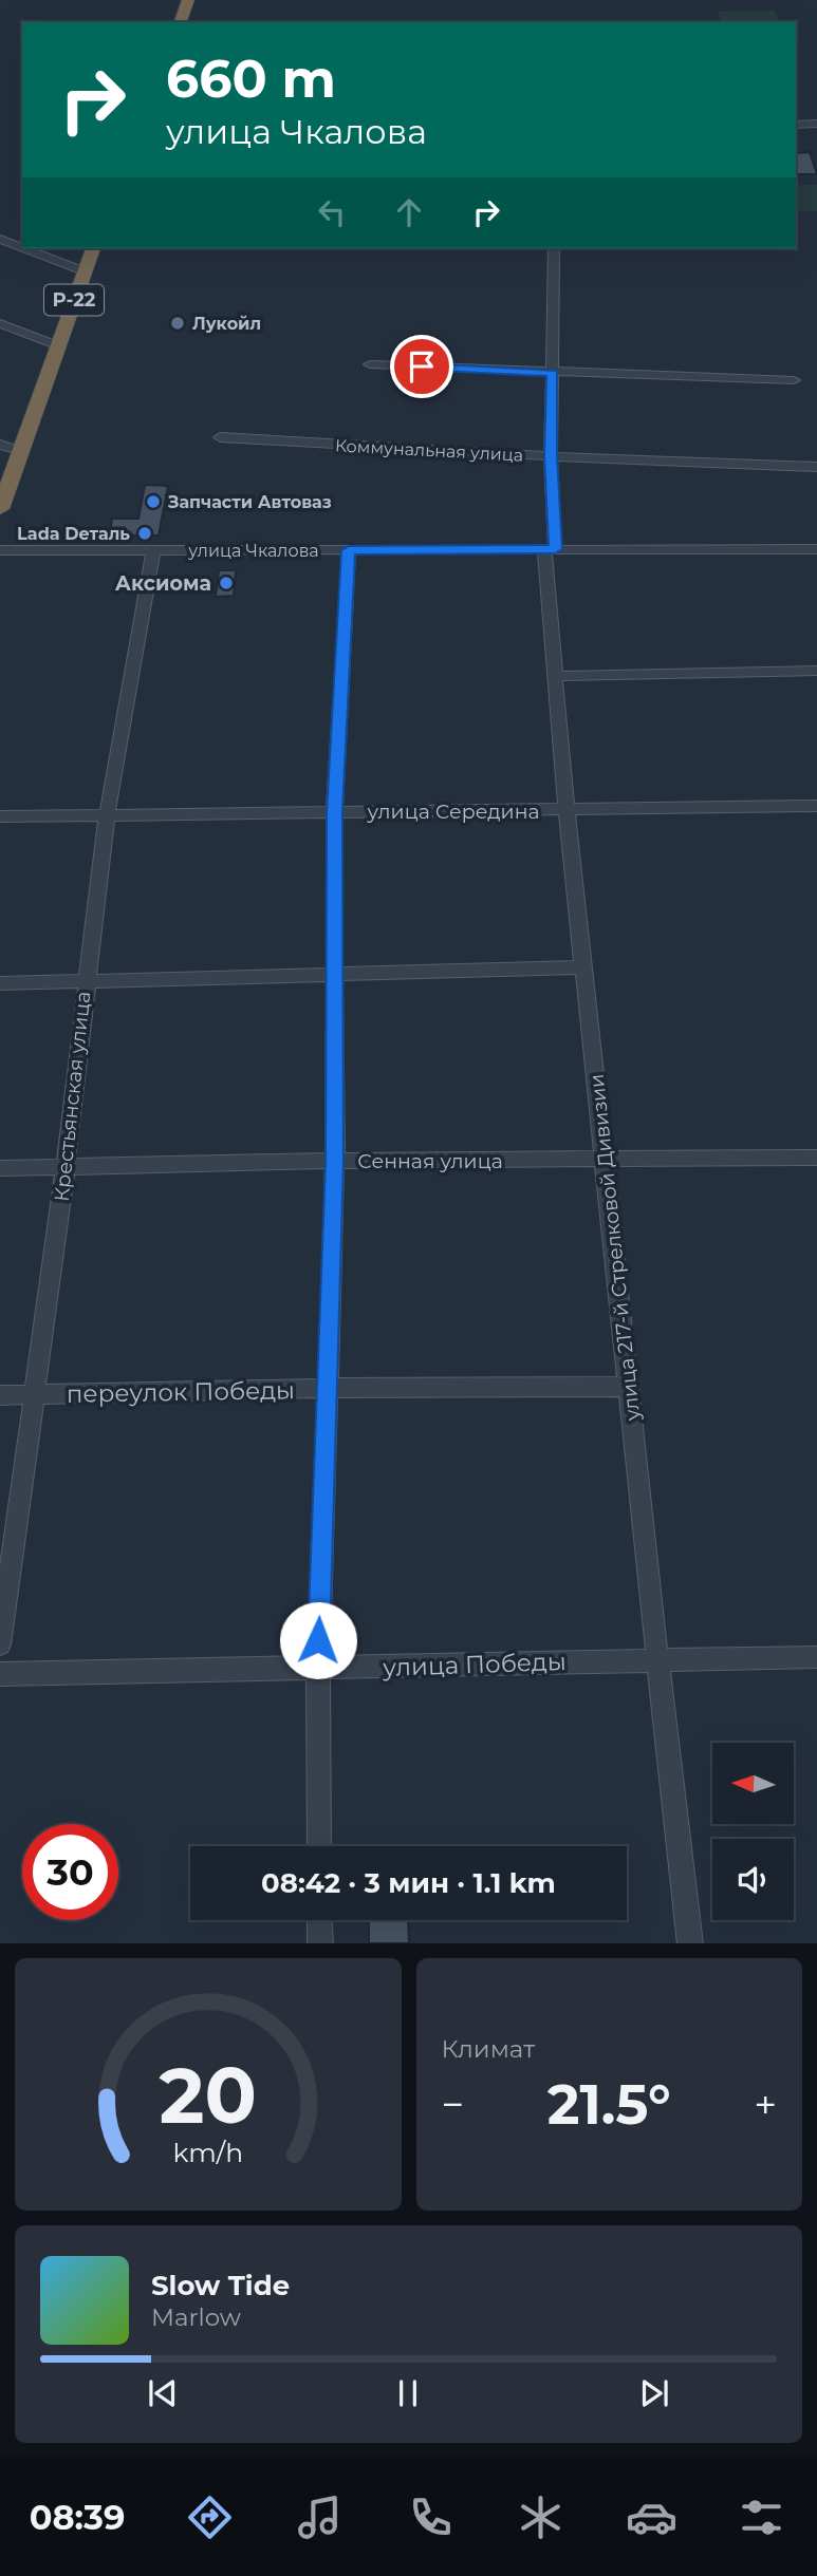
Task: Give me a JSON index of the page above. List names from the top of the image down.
{
  "streets": {
    "highway": ["Р-22"],
    "street": [
      "Коммунальная улица",
      "улица Чкалова",
      "улица Середина",
      "Крестьянская улица",
      "Сенная улица",
      "улица 217-й Стрелковой Дивизии",
      "переулок Победы",
      "улица Победы"
    ]
  },
  "crossings": [
    ["Коммунальная улица", "улица 217-й Стрелковой Дивизии"],
    ["улица Чкалова", "Крестьянская улица"],
    ["улица Чкалова", "улица 217-й Стрелковой Дивизии"],
    ["улица Середина", "Крестьянская улица"],
    ["улица Середина", "улица 217-й Стрелковой Дивизии"],
    ["Крестьянская улица", "Сенная улица"],
    ["Крестьянская улица", "переулок Победы"],
    ["Сенная улица", "улица 217-й Стрелковой Дивизии"],
    ["улица 217-й Стрелковой Дивизии", "переулок Победы"],
    ["улица 217-й Стрелковой Дивизии", "улица Победы"]
  ],
  "places": [
    "Лукойл",
    "Запчасти Автоваз",
    "Lada Dеталь",
    "Аксиома"
  ],
  "north": "left",
  "page": {
    "turn": ["660 m", "улица Чкалова"],
    "limit": "30",
    "trip": "08:42 · 3 мин · 1.1 km",
    "tile": "Климат",
    "heat": ["−", "21.5°", "+"],
    "song": ["Slow Tide", "Marlow"],
    "tabs": "08:39",
    "gauge": ["20", "km/h"]
  }
}
